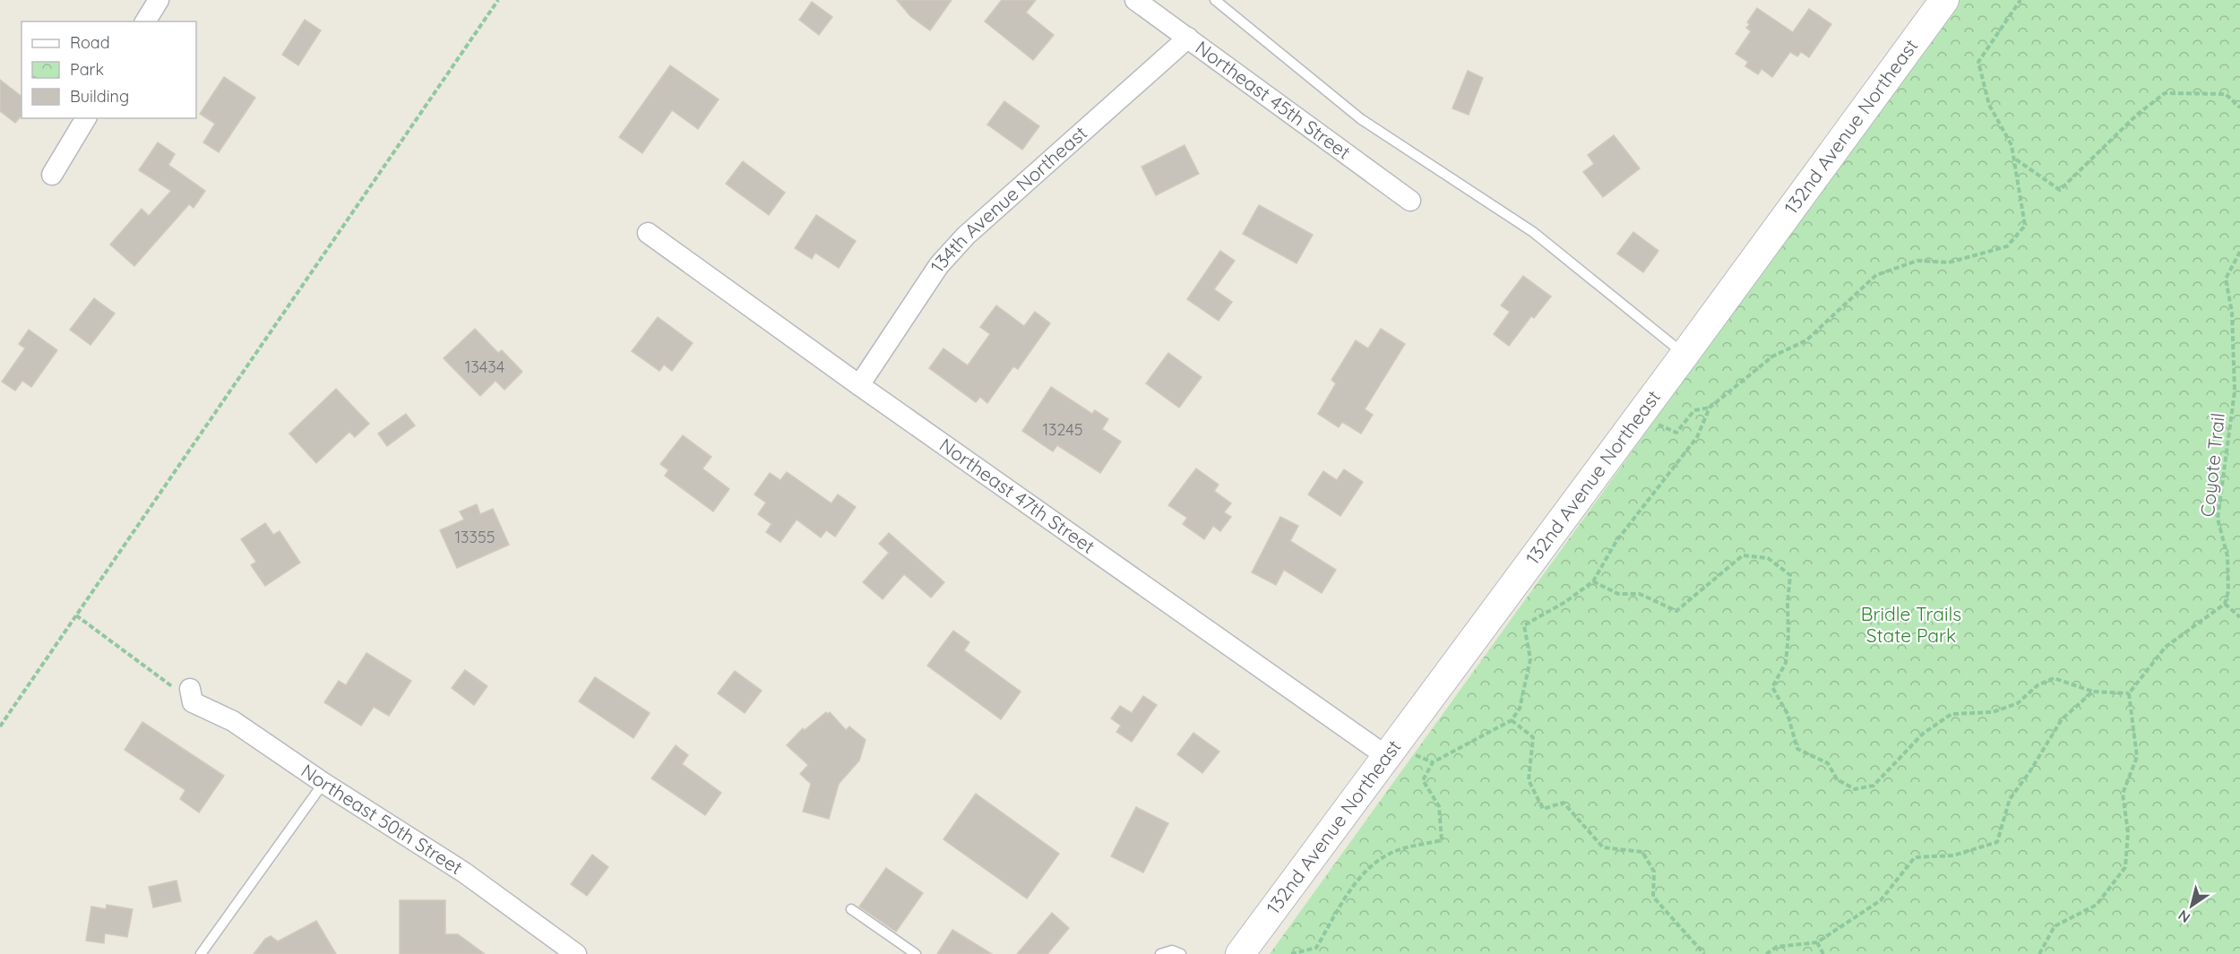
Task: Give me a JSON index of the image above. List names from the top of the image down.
{
  "streets": {
    "street": [
      "Northeast 45th Street",
      "132nd Avenue Northeast",
      "134th Avenue Northeast",
      "Northeast 47th Street",
      "Northeast 50th Street"
    ],
    "path": ["Coyote Trail"]
  },
  "crossings": [
    ["Northeast 45th Street", "134th Avenue Northeast"],
    ["132nd Avenue Northeast", "Northeast 47th Street"],
    ["134th Avenue Northeast", "Northeast 47th Street"]
  ],
  "parks": ["Bridle Trails State Park"],
  "house_numbers": ["13434", "13245", "13355"],
  "legend": ["Road", "Park", "Building"],
  "north": "bottom left"
}
